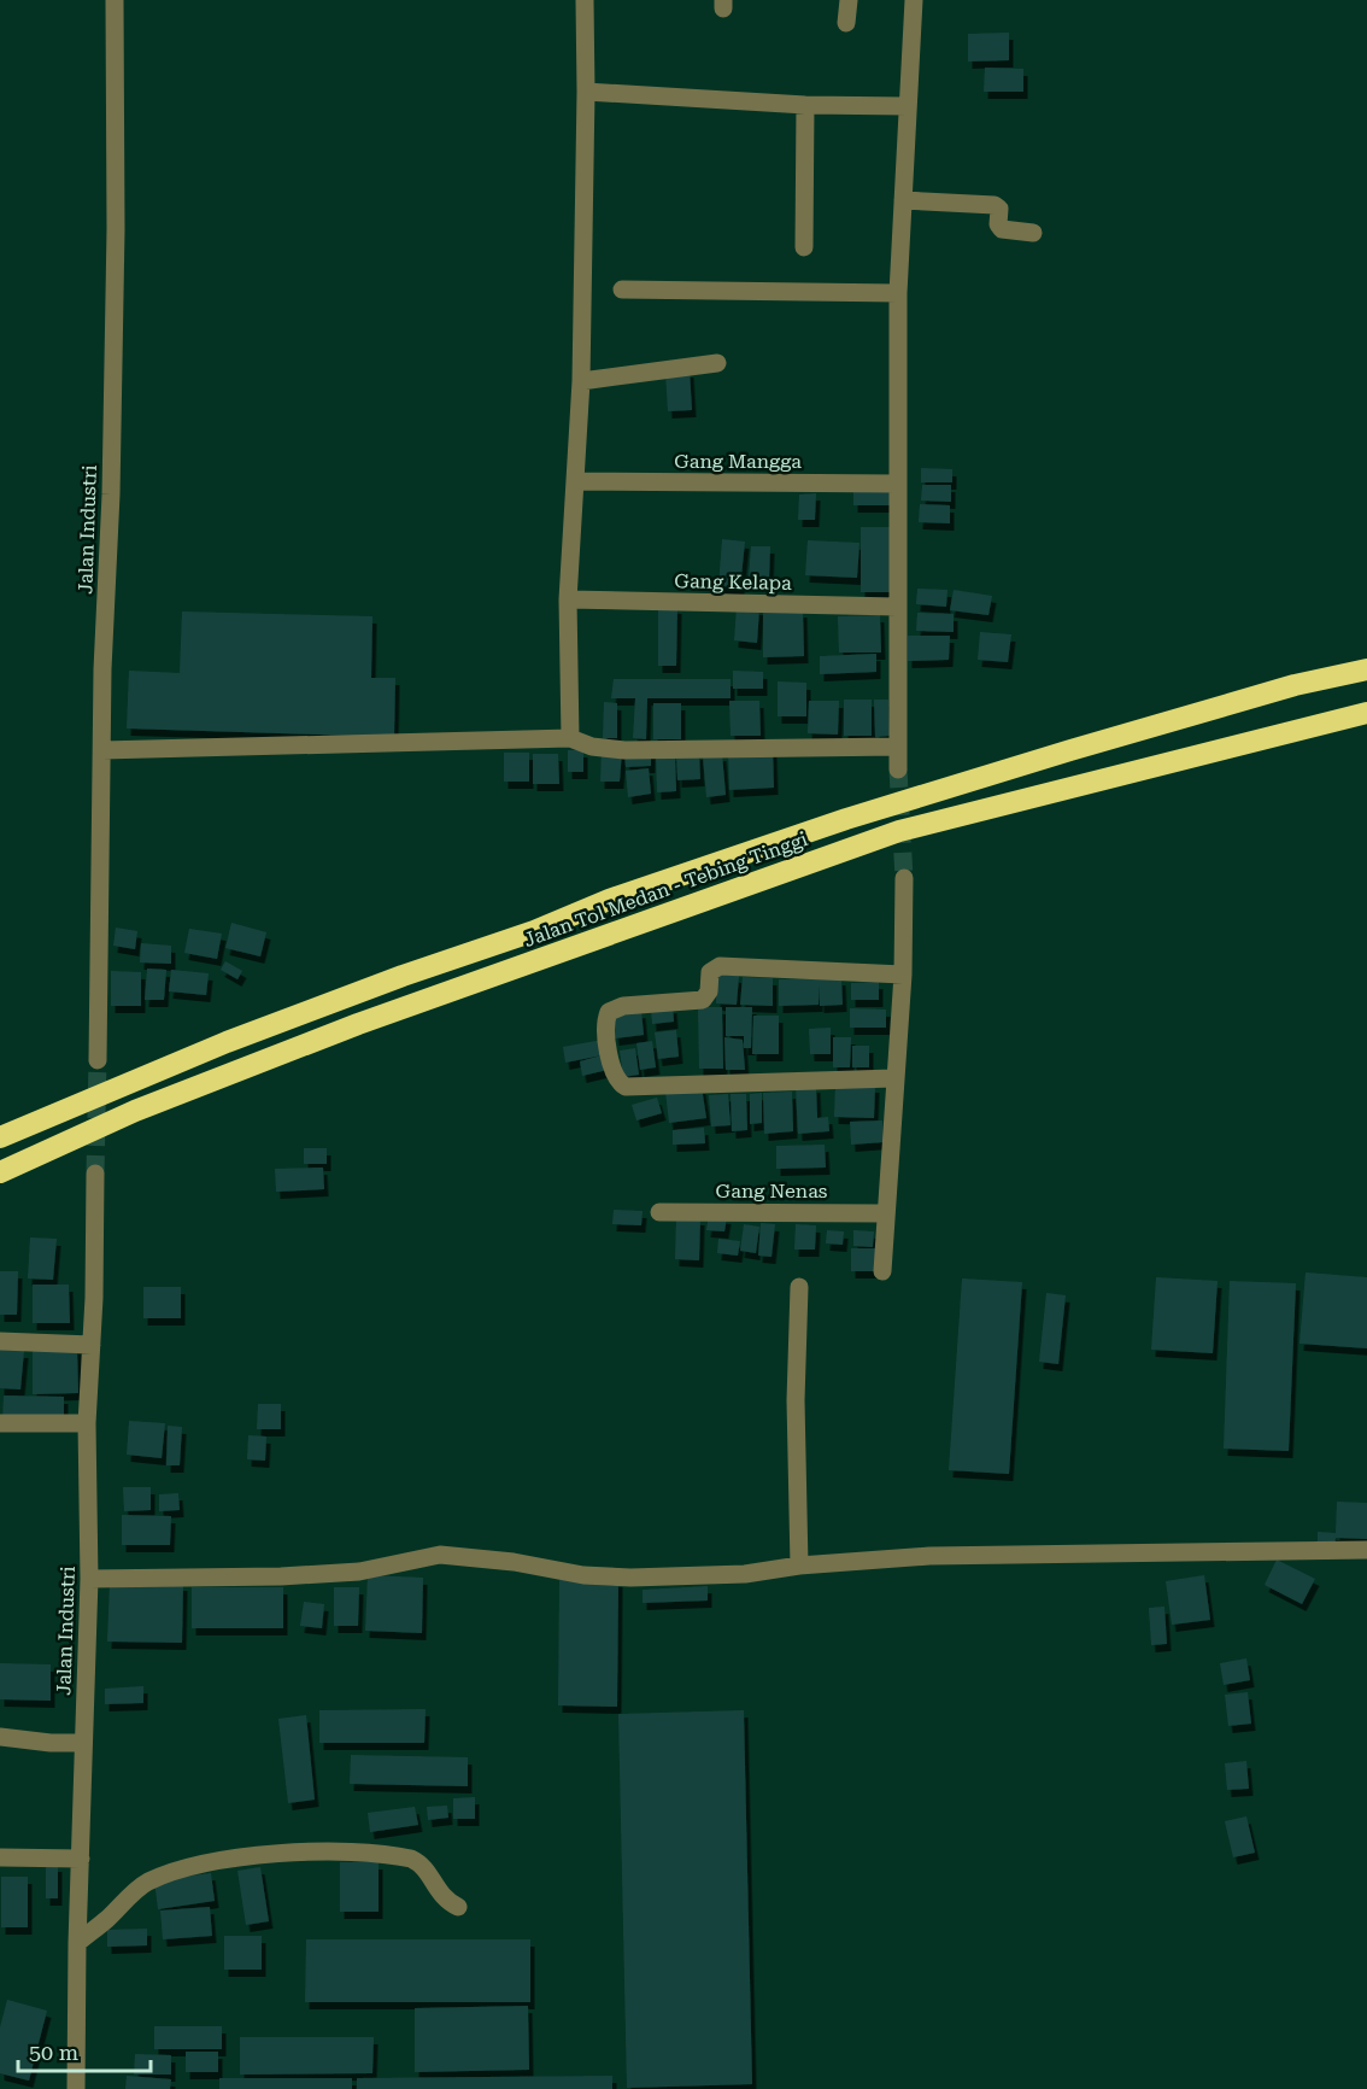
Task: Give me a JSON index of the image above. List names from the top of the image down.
{
  "streets": {
    "highway": ["Jalan Tol Medan - Tebing Tinggi"],
    "street": [
      "Gang Mangga",
      "Jalan Industri",
      "Gang Kelapa",
      "Gang Nenas"
    ]
  },
  "scale_bar": "50 m"
}
